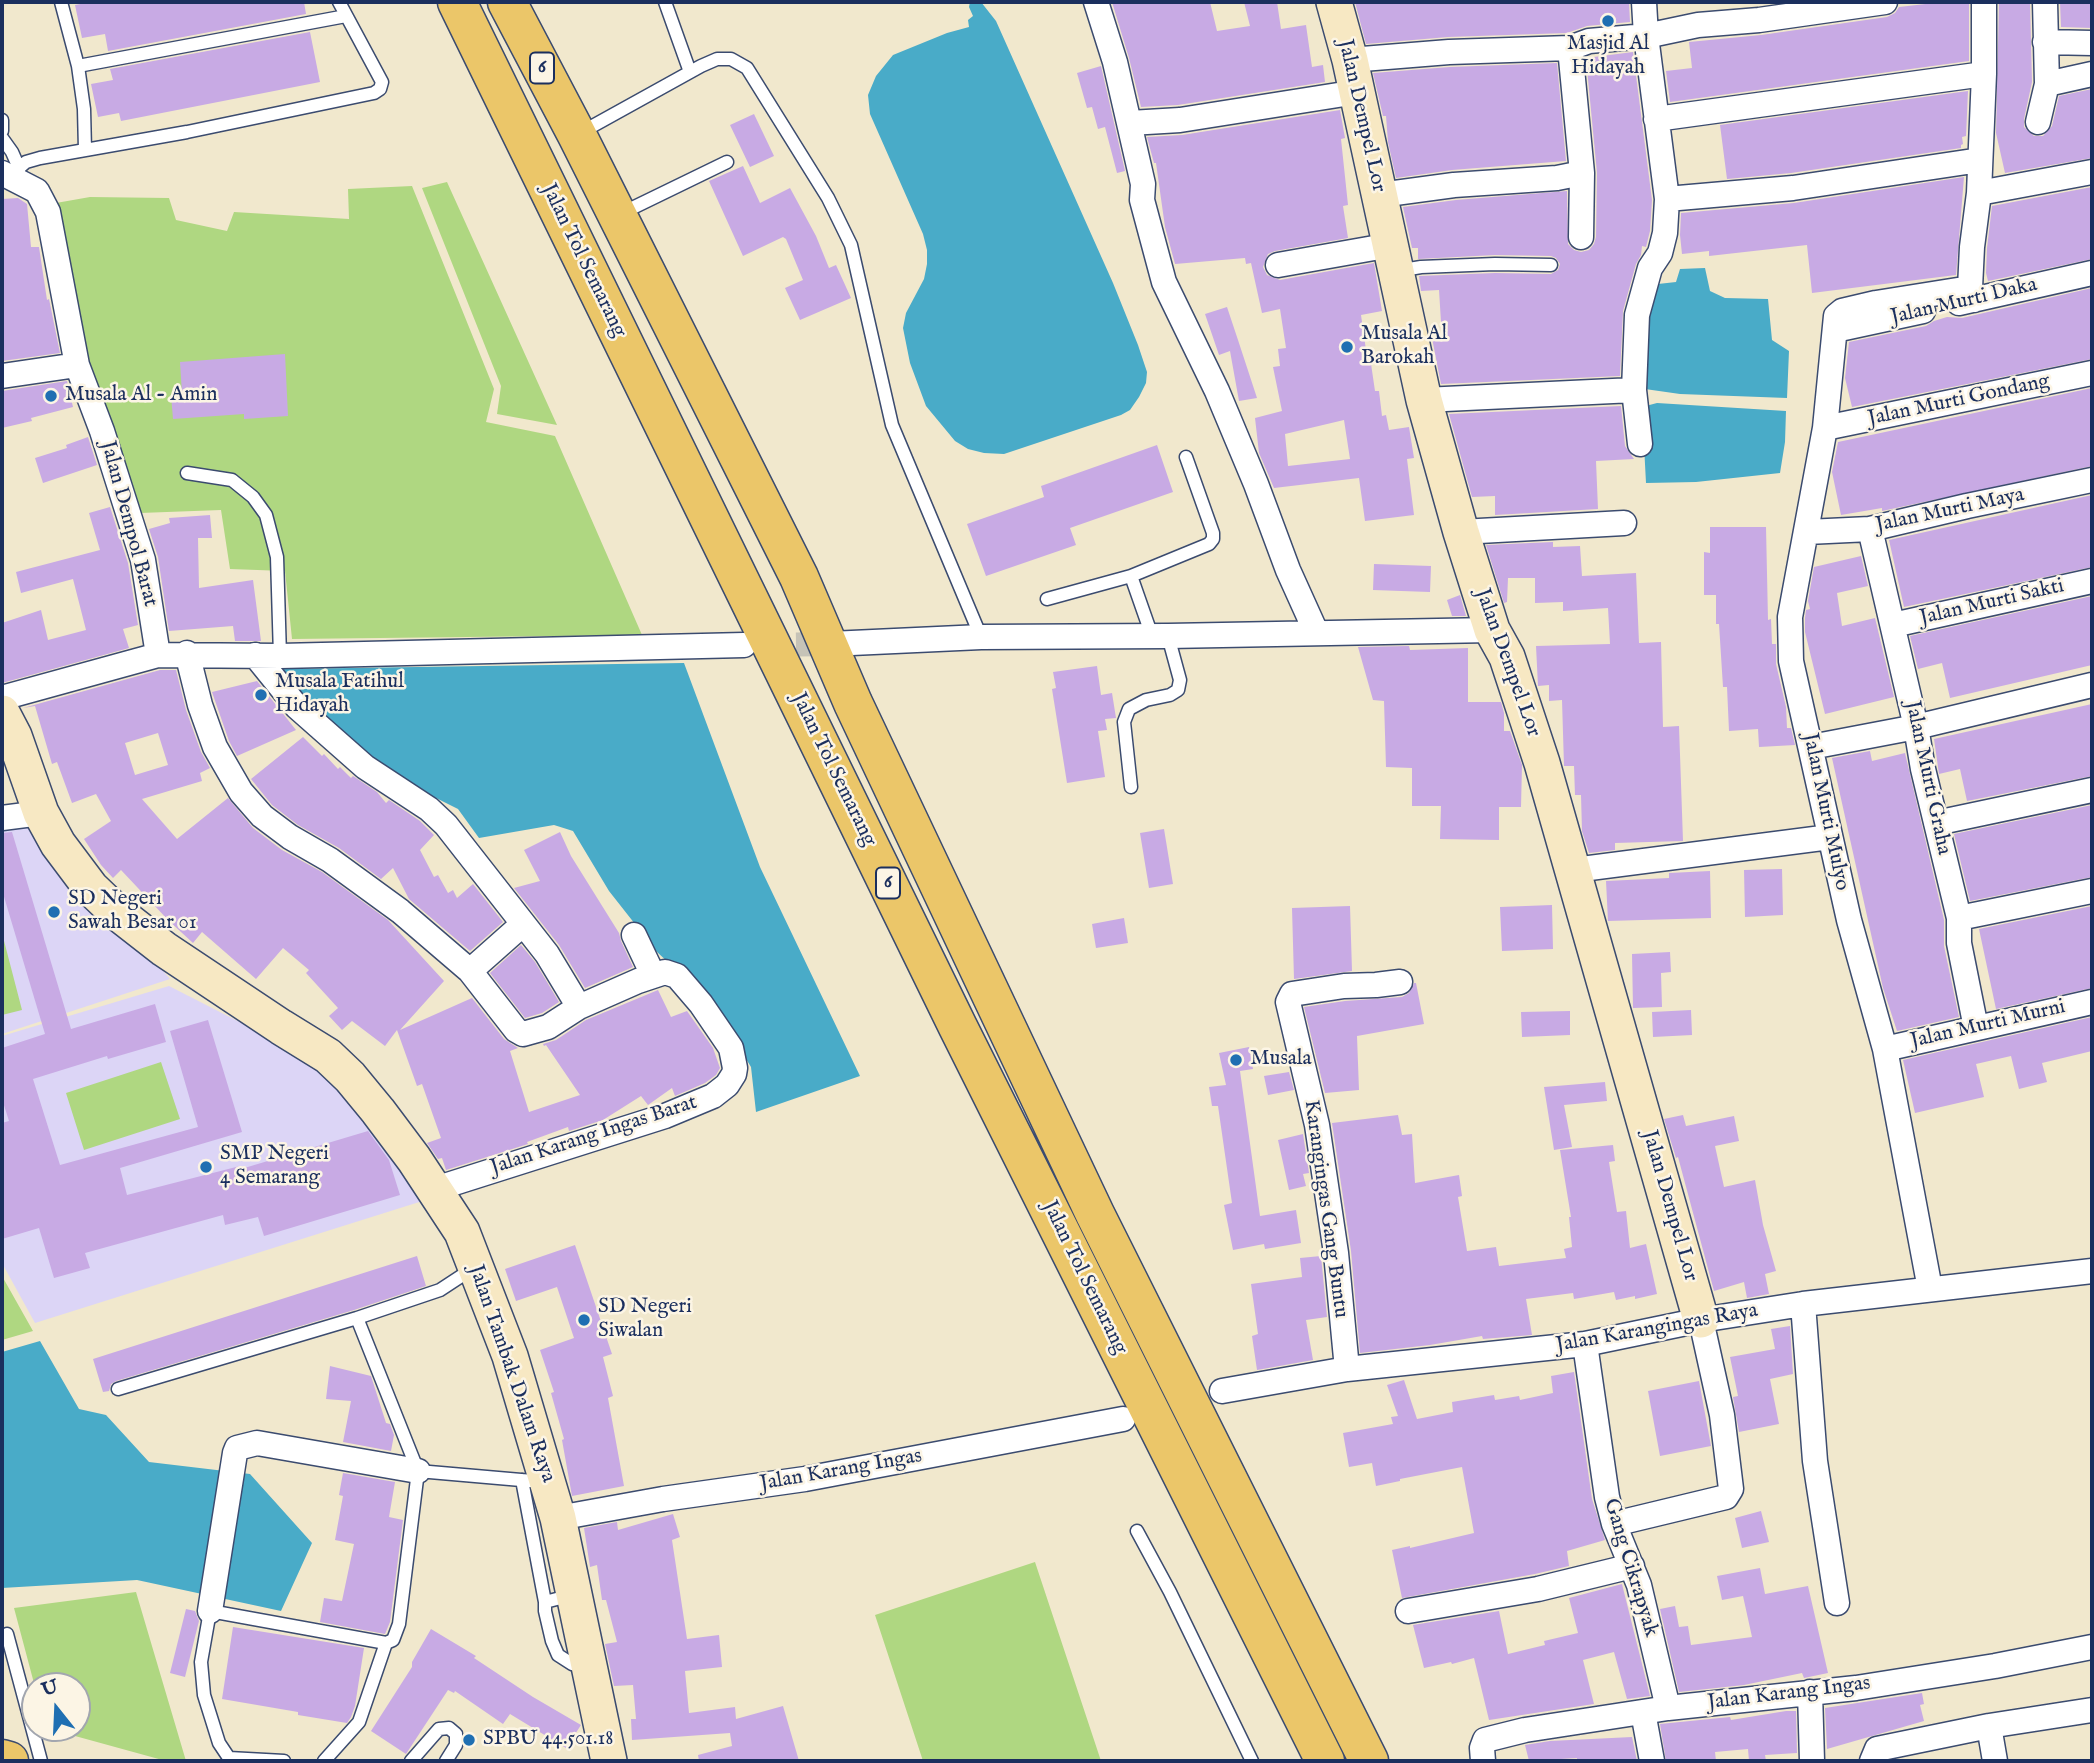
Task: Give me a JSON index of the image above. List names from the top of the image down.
{
  "streets": {
    "main road": ["6", "Jalan Tol Semarang"],
    "street": [
      "Jalan Dempel Lor",
      "Jalan Murti Daka",
      "Jalan Murti Gondang",
      "Jalan Murti Maya",
      "Jalan Dempol Barat",
      "Jalan Murti Sakti",
      "Jalan Murti Graha",
      "Jalan Murti Mulyo",
      "Jalan Murti Murni",
      "Jalan Karang Ingas Barat",
      "Karangingas Gang Buntu",
      "Jalan Karangingas Raya",
      "Jalan Tambak Dalam Raya",
      "Jalan Karang Ingas",
      "Gang Cikrapyak"
    ]
  },
  "crossings": [
    ["Jalan Dempel Lor", "Jalan Karangingas Raya"],
    ["Jalan Murti Daka", "Jalan Murti Mulyo"],
    ["Jalan Murti Gondang", "Jalan Murti Mulyo"],
    ["Jalan Murti Maya", "Jalan Murti Graha"],
    ["Jalan Murti Maya", "Jalan Murti Mulyo"],
    ["Jalan Murti Sakti", "Jalan Murti Graha"],
    ["Jalan Murti Graha", "Jalan Murti Murni"],
    ["Jalan Murti Mulyo", "Jalan Murti Murni"],
    ["Jalan Murti Mulyo", "Jalan Karangingas Raya"],
    ["Jalan Karang Ingas Barat", "Jalan Tambak Dalam Raya"],
    ["Karangingas Gang Buntu", "Jalan Karangingas Raya"],
    ["Jalan Karangingas Raya", "Gang Cikrapyak"],
    ["Jalan Tambak Dalam Raya", "Jalan Karang Ingas"],
    ["Jalan Karang Ingas", "Gang Cikrapyak"]
  ],
  "places": [
    "Masjid Al Hidayah",
    "Musala Al Barokah",
    "Musala Al - Amin",
    "Musala Fatihul Hidayah",
    "SD Negeri Sawah Besar 01",
    "Musala",
    "SMP Negeri 4 Semarang",
    "SD Negeri Siwalan",
    "SPBU 44.501.18"
  ],
  "north": "top"
}
